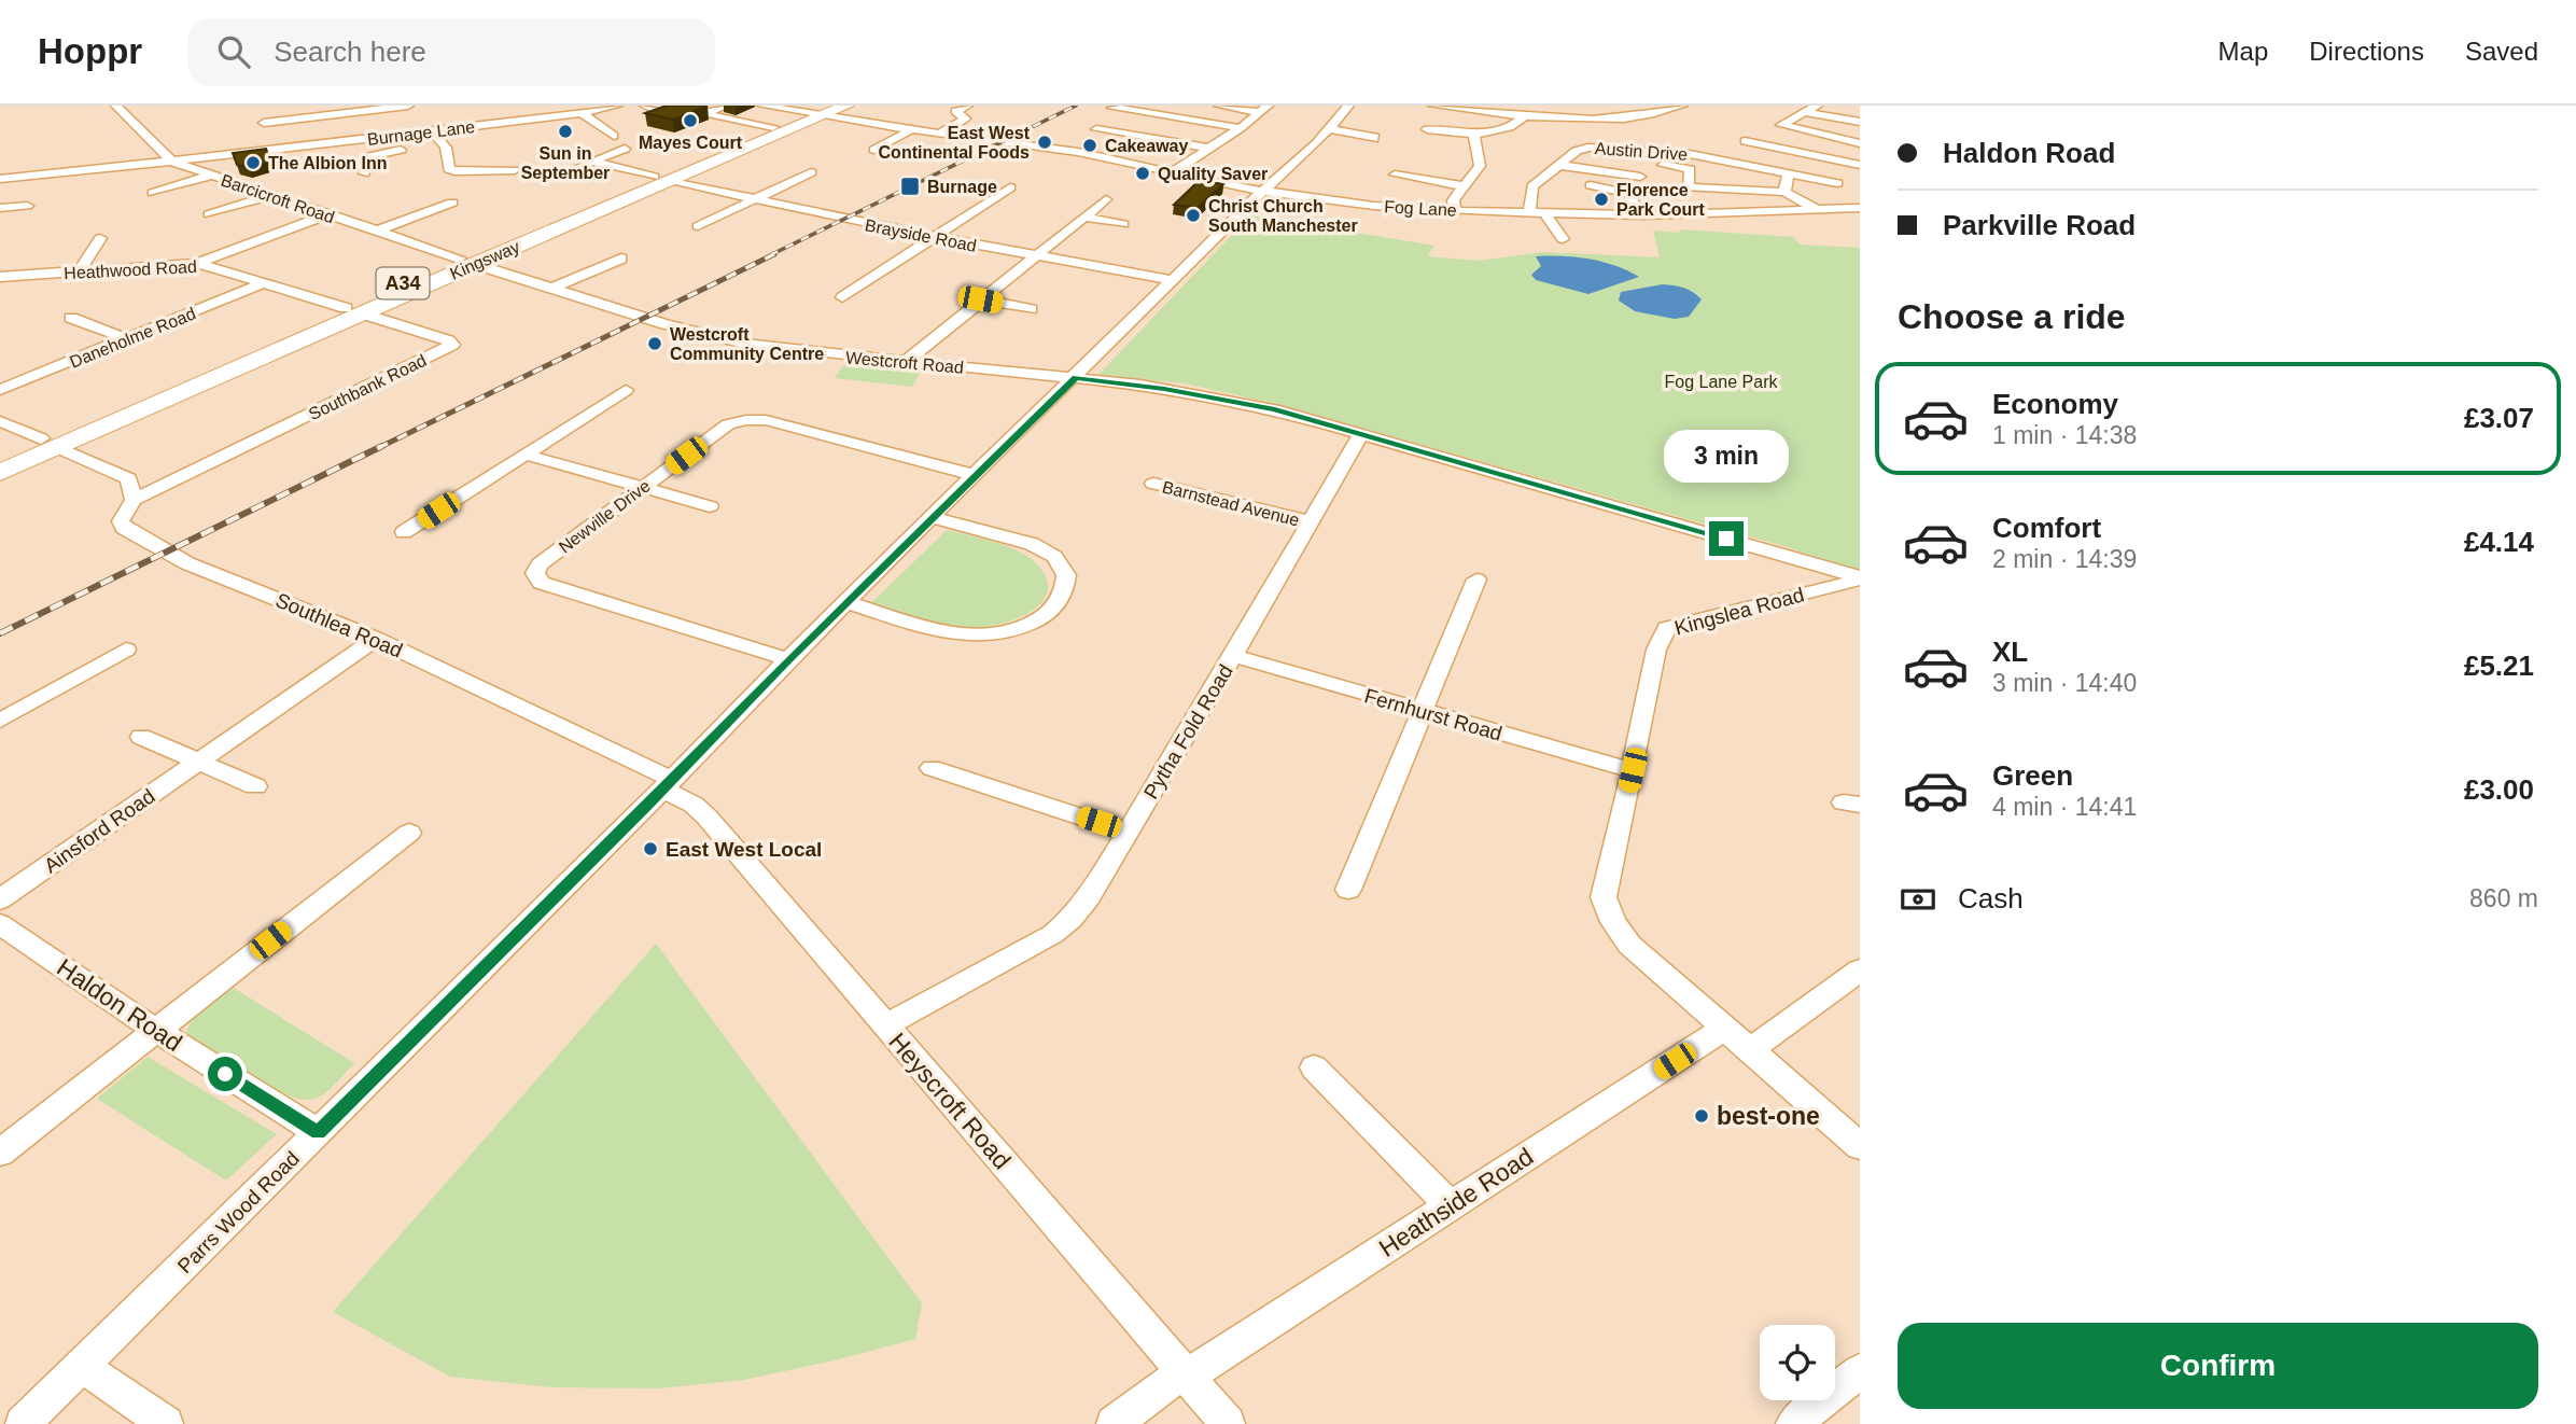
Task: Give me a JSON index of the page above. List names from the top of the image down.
{
  "streets": {
    "highway": ["Kingsway", "A34"],
    "street": [
      "Burnage Lane",
      "Austin Drive",
      "Barcicroft Road",
      "Fog Lane",
      "Brayside Road",
      "Heathwood Road",
      "Daneholme Road",
      "Westcroft Road",
      "Southbank Road",
      "Barnstead Avenue",
      "Newville Drive",
      "Kingslea Road",
      "Southlea Road",
      "Fernhurst Road",
      "Pytha Fold Road",
      "Ainsford Road",
      "Haldon Road",
      "Heyscroft Road",
      "Heathside Road",
      "Parrs Wood Road"
    ]
  },
  "crossings": [
    ["Burnage Lane", "Barcicroft Road"],
    ["Austin Drive", "Fog Lane"],
    ["Barcicroft Road", "Kingsway"],
    ["Barcicroft Road", "Westcroft Road"],
    ["Fog Lane", "Kingsway"],
    ["Fog Lane", "Parrs Wood Road"],
    ["Brayside Road", "Kingsway"],
    ["Brayside Road", "Parrs Wood Road"],
    ["Kingsway", "Heathwood Road"],
    ["Kingsway", "Westcroft Road"],
    ["Kingsway", "Southbank Road"],
    ["Heathwood Road", "Daneholme Road"],
    ["Heathwood Road", "Southbank Road"],
    ["Westcroft Road", "Kingslea Road"],
    ["Westcroft Road", "Pytha Fold Road"],
    ["Westcroft Road", "Parrs Wood Road"],
    ["Southbank Road", "Southlea Road"],
    ["Barnstead Avenue", "Pytha Fold Road"],
    ["Newville Drive", "Parrs Wood Road"],
    ["Kingslea Road", "Fernhurst Road"],
    ["Kingslea Road", "Heathside Road"],
    ["Southlea Road", "Ainsford Road"],
    ["Southlea Road", "Heyscroft Road"],
    ["Southlea Road", "Parrs Wood Road"],
    ["Fernhurst Road", "Pytha Fold Road"],
    ["Pytha Fold Road", "Heyscroft Road"],
    ["Haldon Road", "Parrs Wood Road"],
    ["Heyscroft Road", "Heathside Road"],
    ["Heyscroft Road", "Parrs Wood Road"]
  ],
  "parks": ["Fog Lane Park"],
  "places": {
    "other": [
      "Mayes Court",
      "Sun in September",
      "East West Continental Foods",
      "Cakeaway",
      "The Albion Inn",
      "Quality Saver",
      "Florence Park Court",
      "Christ Church South Manchester",
      "Westcroft Community Centre",
      "East West Local",
      "best-one"
    ],
    "transit": ["Burnage"]
  },
  "page": {
    "header": "Hoppr",
    "search": "Search here",
    "nav": ["Map", "Directions", "Saved"],
    "banner": ["Haldon Road", "Parkville Road"],
    "heading": "Choose a ride",
    "list": [
      {
        "name": "Economy",
        "note": "1 min · 14:38",
        "value": "£3.07"
      },
      {
        "name": "Comfort",
        "note": "2 min · 14:39",
        "value": "£4.14"
      },
      {
        "name": "XL",
        "note": "3 min · 14:40",
        "value": "£5.21"
      },
      {
        "name": "Green",
        "note": "4 min · 14:41",
        "value": "£3.00"
      }
    ],
    "bubble": "3 min",
    "pay": ["Cash", "860 m"],
    "buttons": "Confirm"
  }
}
